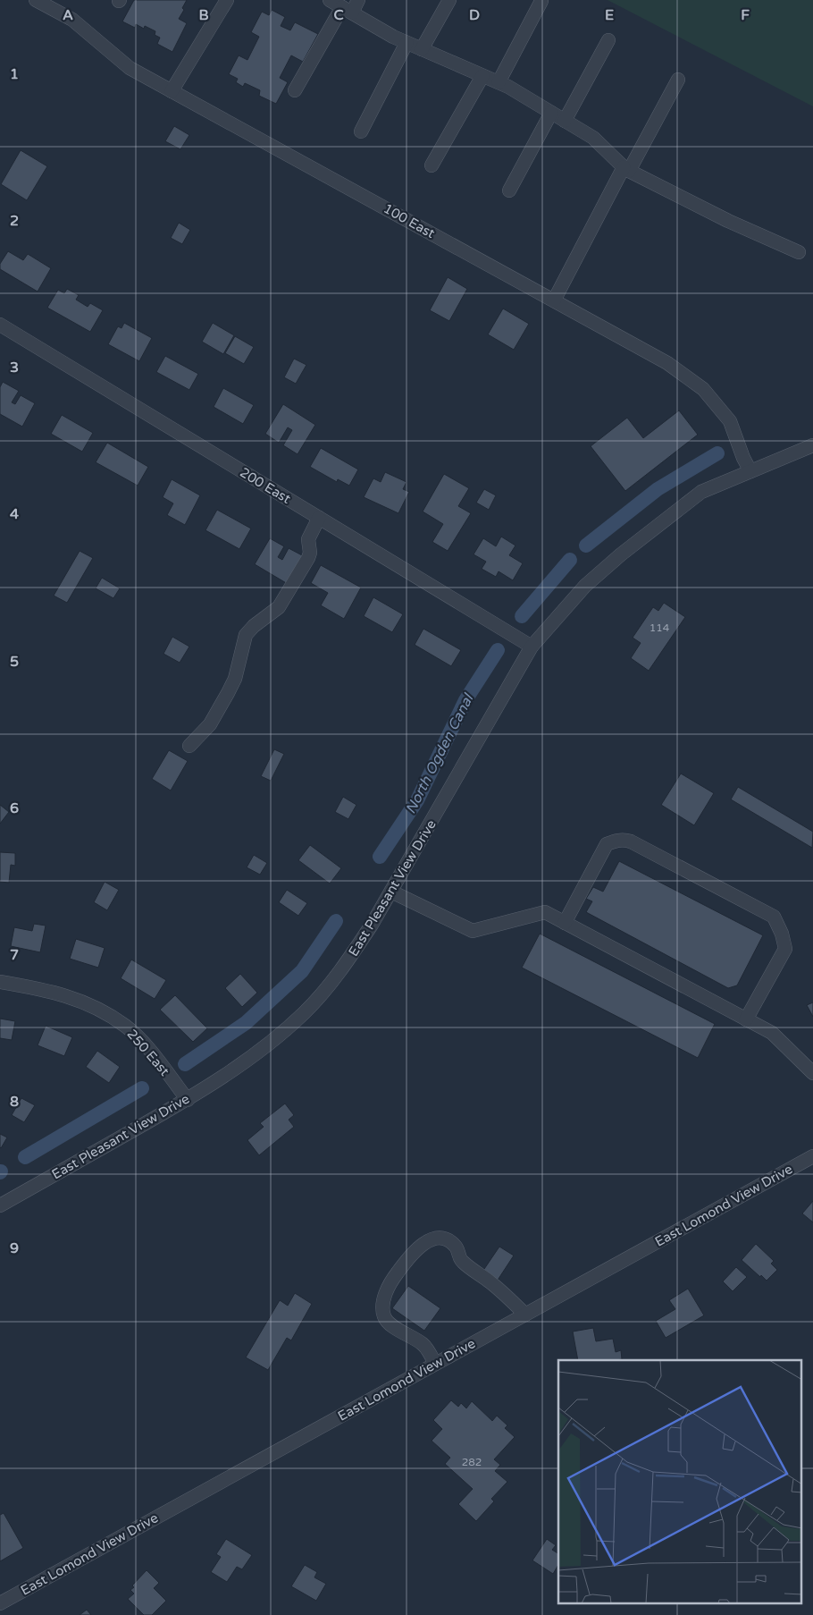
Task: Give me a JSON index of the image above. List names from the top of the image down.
{
  "streets": {
    "street": [
      "100 East",
      "200 East",
      "East Pleasant View Drive",
      "250 East",
      "East Lomond View Drive"
    ]
  },
  "crossings": [
    ["100 East", "East Pleasant View Drive"],
    ["200 East", "East Pleasant View Drive"],
    ["East Pleasant View Drive", "250 East"]
  ],
  "water": ["North Ogden Canal"],
  "house_numbers": ["114", "282"],
  "grid": {
    "columns": [
      "A",
      "B",
      "C",
      "D",
      "E",
      "F"
    ],
    "rows": [
      "1",
      "2",
      "3",
      "4",
      "5",
      "6",
      "7",
      "8",
      "9"
    ]
  }
}
